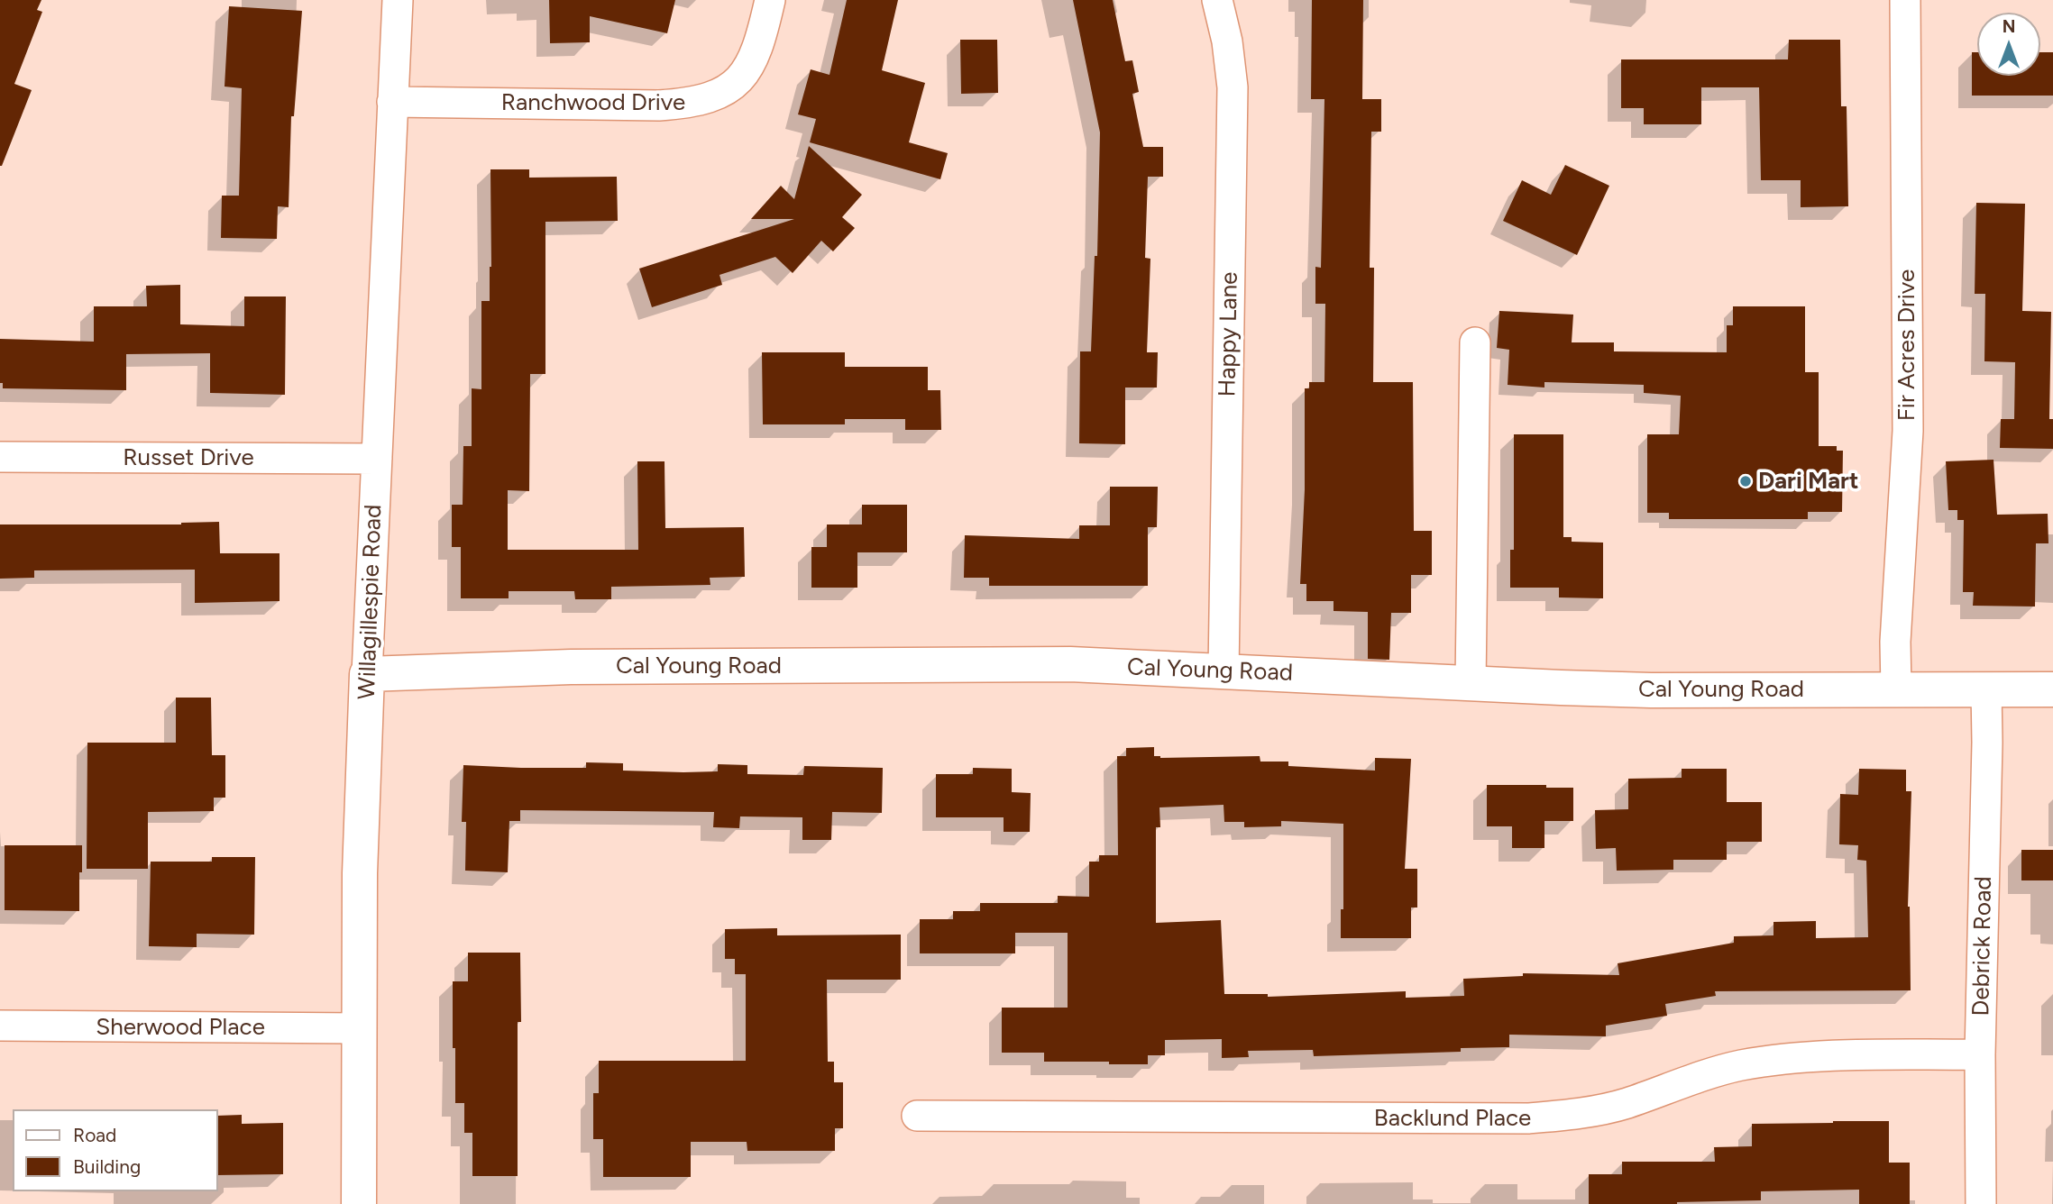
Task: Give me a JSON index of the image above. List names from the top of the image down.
{
  "streets": {
    "main road": ["Willagillespie Road", "Cal Young Road"],
    "street": [
      "Ranchwood Drive",
      "Happy Lane",
      "Fir Acres Drive",
      "Russet Drive",
      "Debrick Road",
      "Sherwood Place",
      "Backlund Place"
    ]
  },
  "crossings": [
    ["Ranchwood Drive", "Willagillespie Road"],
    ["Happy Lane", "Cal Young Road"],
    ["Fir Acres Drive", "Cal Young Road"],
    ["Russet Drive", "Willagillespie Road"],
    ["Willagillespie Road", "Cal Young Road"],
    ["Willagillespie Road", "Sherwood Place"],
    ["Cal Young Road", "Debrick Road"],
    ["Debrick Road", "Backlund Place"]
  ],
  "places": ["Dari Mart"],
  "legend": ["Road", "Building"],
  "north": "top"
}
